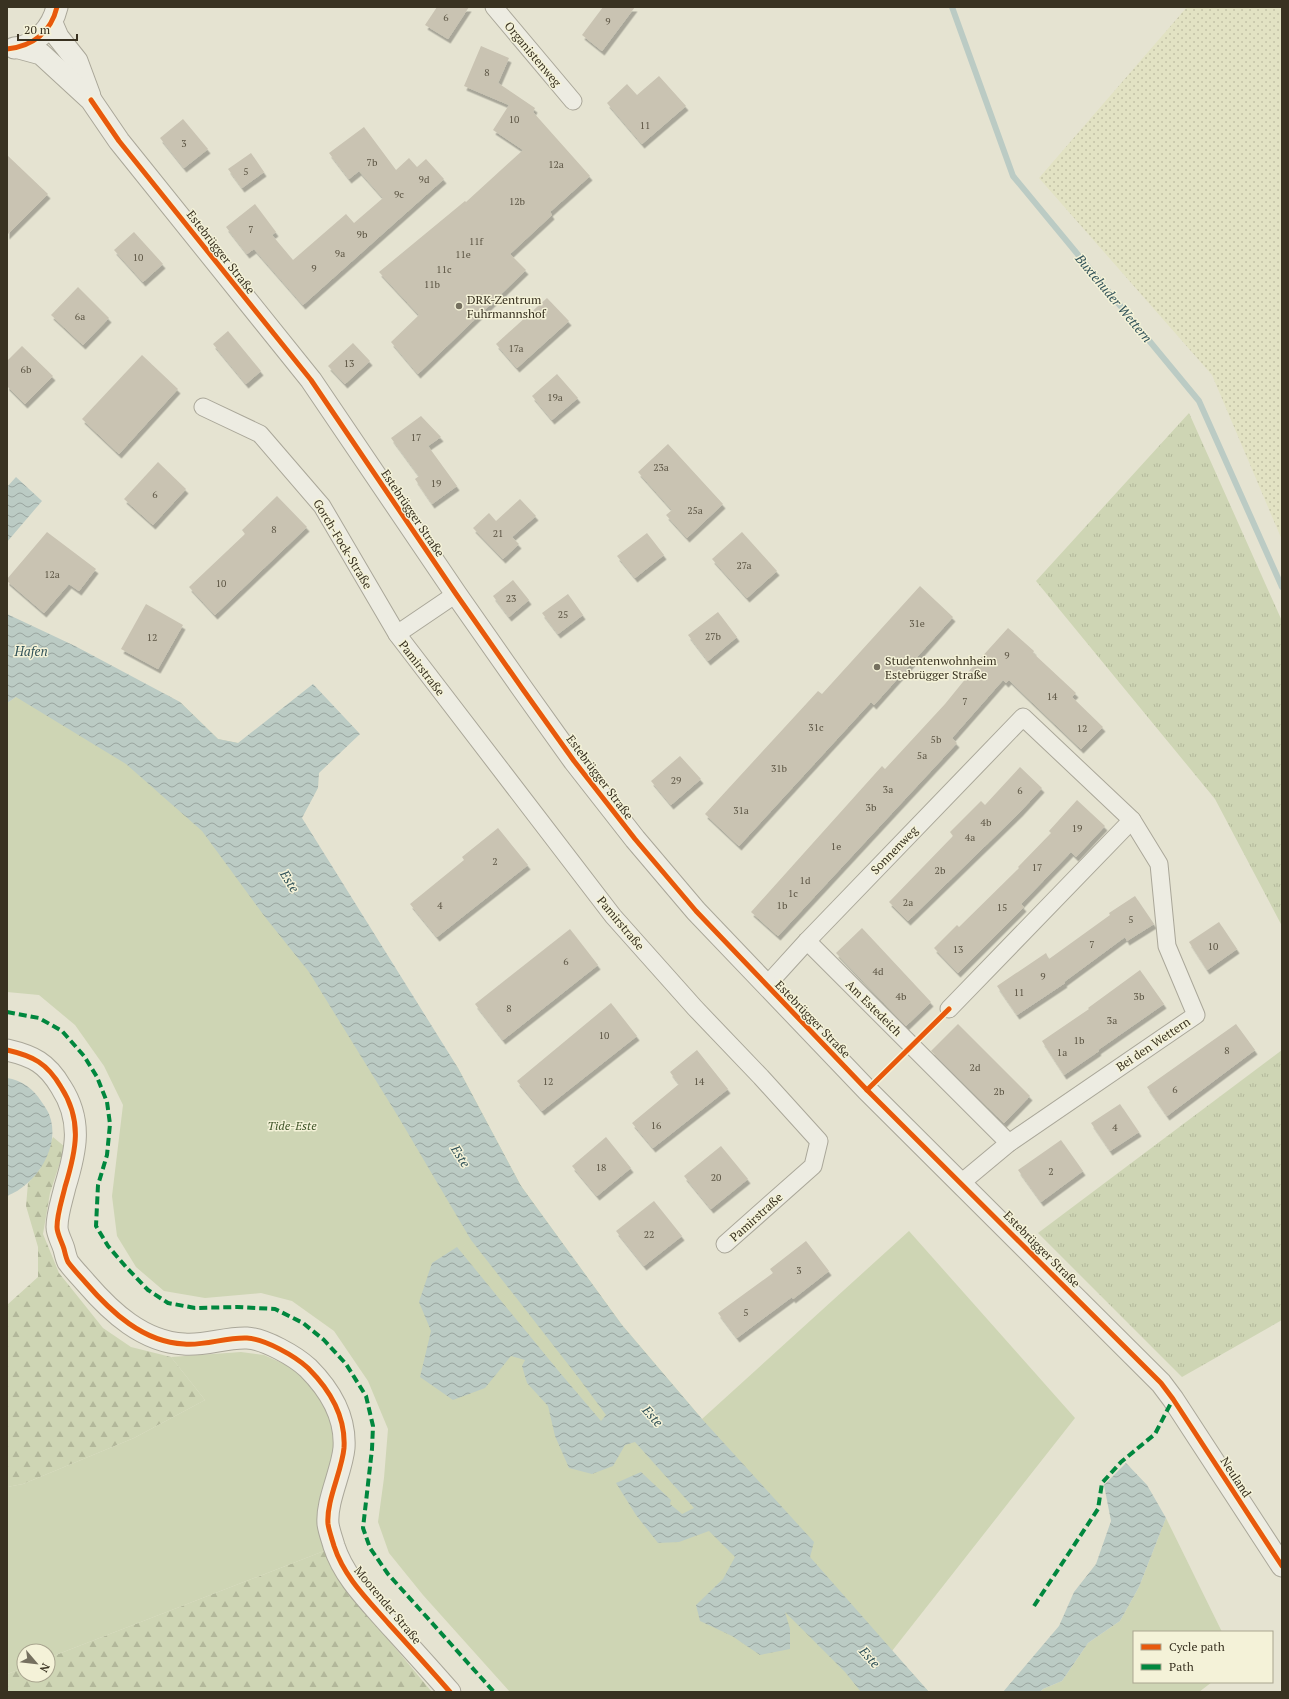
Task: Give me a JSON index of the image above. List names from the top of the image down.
{
  "streets": {
    "street": [
      "Organistenweg",
      "Estebrügger Straße",
      "Gorch-Fock-Straße",
      "Pamirstraße",
      "Sonnenweg",
      "Am Estedeich",
      "Bei den Wettern",
      "Neuland",
      "Moorender Straße"
    ]
  },
  "crossings": [
    ["Estebrügger Straße", "Pamirstraße"],
    ["Estebrügger Straße", "Sonnenweg"],
    ["Estebrügger Straße", "Bei den Wettern"],
    ["Estebrügger Straße", "Neuland"],
    ["Gorch-Fock-Straße", "Pamirstraße"],
    ["Sonnenweg", "Am Estedeich"],
    ["Sonnenweg", "Bei den Wettern"],
    ["Am Estedeich", "Bei den Wettern"]
  ],
  "water": ["Buxtehuder Wettern", "Hafen", "Este"],
  "parks": ["Tide-Este"],
  "places": ["DRK-Zentrum Fuhrmannshof", "Studentenwohnheim Estebrügger Straße"],
  "house_numbers": [
    "6",
    "9",
    "8",
    "10",
    "11",
    "3",
    "7b",
    "12a",
    "5",
    "9d",
    "9c",
    "12b",
    "7",
    "9b",
    "11f",
    "9a",
    "11e",
    "10",
    "9",
    "11c",
    "11b",
    "6a",
    "17a",
    "13",
    "6b",
    "19a",
    "17",
    "23a",
    "19",
    "6",
    "25a",
    "8",
    "21",
    "27a",
    "12a",
    "10",
    "23",
    "25",
    "31e",
    "27b",
    "12",
    "9",
    "14",
    "7",
    "31c",
    "12",
    "5b",
    "5a",
    "31b",
    "29",
    "3a",
    "6",
    "3b",
    "31a",
    "4b",
    "19",
    "4a",
    "1e",
    "2",
    "17",
    "2b",
    "1d",
    "1c",
    "2a",
    "4",
    "1b",
    "15",
    "5",
    "7",
    "10",
    "13",
    "6",
    "4d",
    "9",
    "11",
    "4b",
    "3b",
    "8",
    "3a",
    "10",
    "1b",
    "8",
    "1a",
    "2d",
    "12",
    "14",
    "6",
    "2b",
    "16",
    "4",
    "18",
    "2",
    "20",
    "22",
    "3",
    "5"
  ],
  "legend": ["Cycle path", "Path"],
  "scale_bar": "20 m",
  "north": "bottom right"
}
